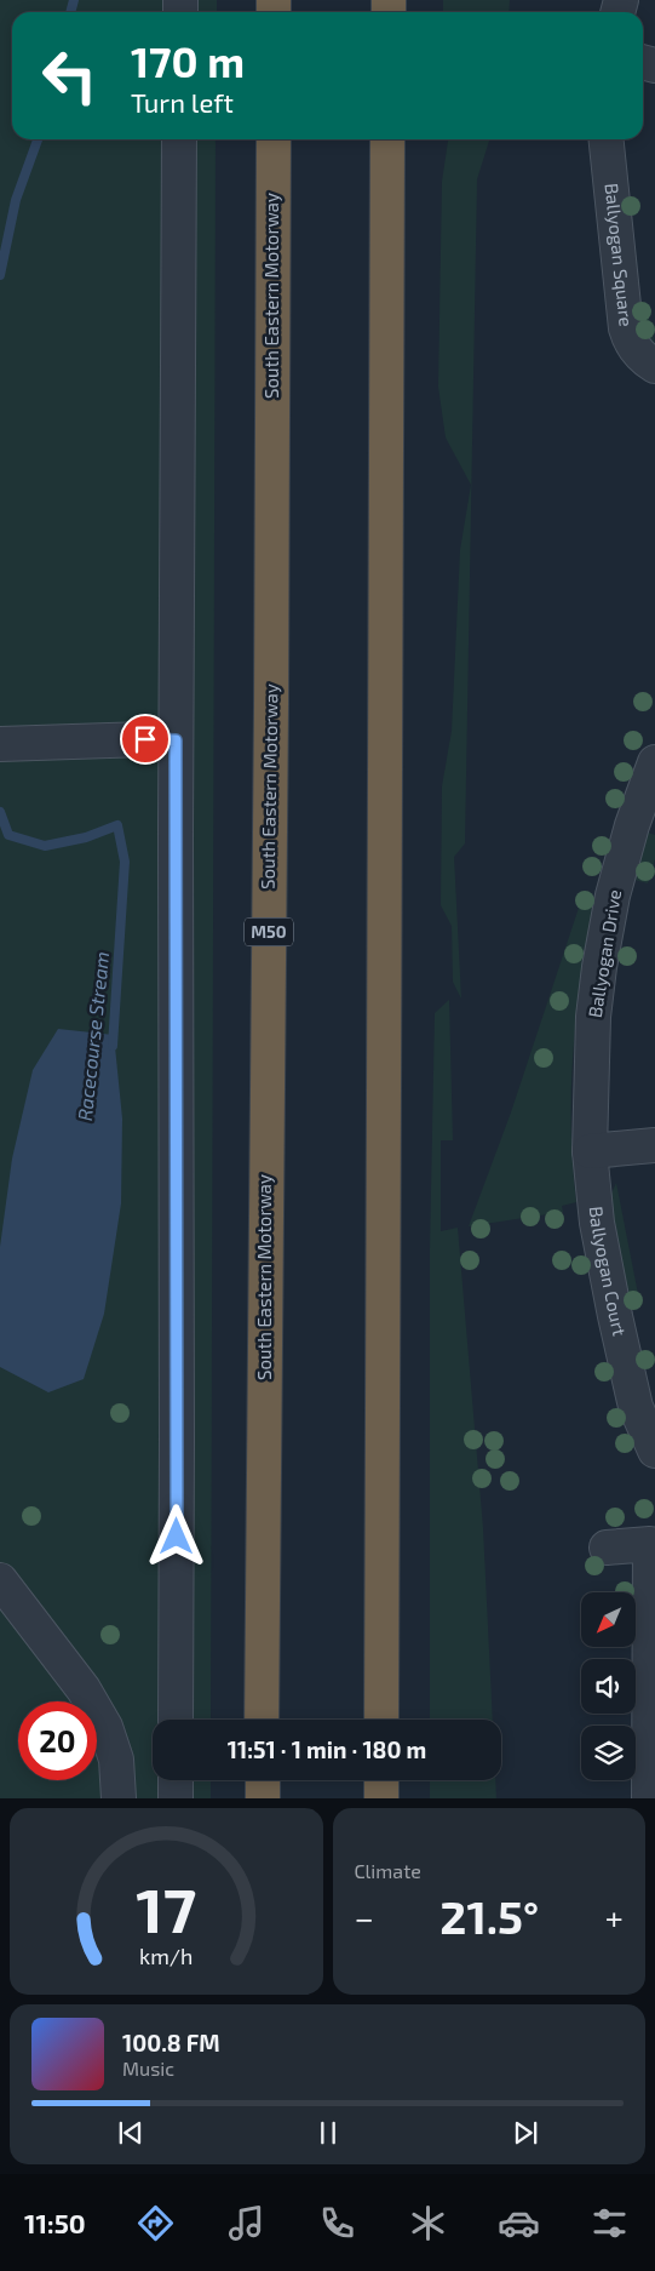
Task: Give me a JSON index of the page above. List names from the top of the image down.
{
  "streets": {
    "highway": ["South Eastern Motorway", "M50"],
    "street": ["Ballyogan Square", "Ballyogan Drive", "Ballyogan Court"]
  },
  "crossings": [
    ["Ballyogan Drive", "Ballyogan Court"]
  ],
  "water": ["Racecourse Stream"],
  "north": "bottom left",
  "page": {
    "turn": ["170 m", "Turn left"],
    "limit": "20",
    "trip": "11:51 · 1 min · 180 m",
    "tile": "Climate",
    "heat": ["−", "21.5°", "+"],
    "song": ["100.8 FM", "Music"],
    "tabs": "11:50",
    "gauge": ["17", "km/h"]
  }
}
